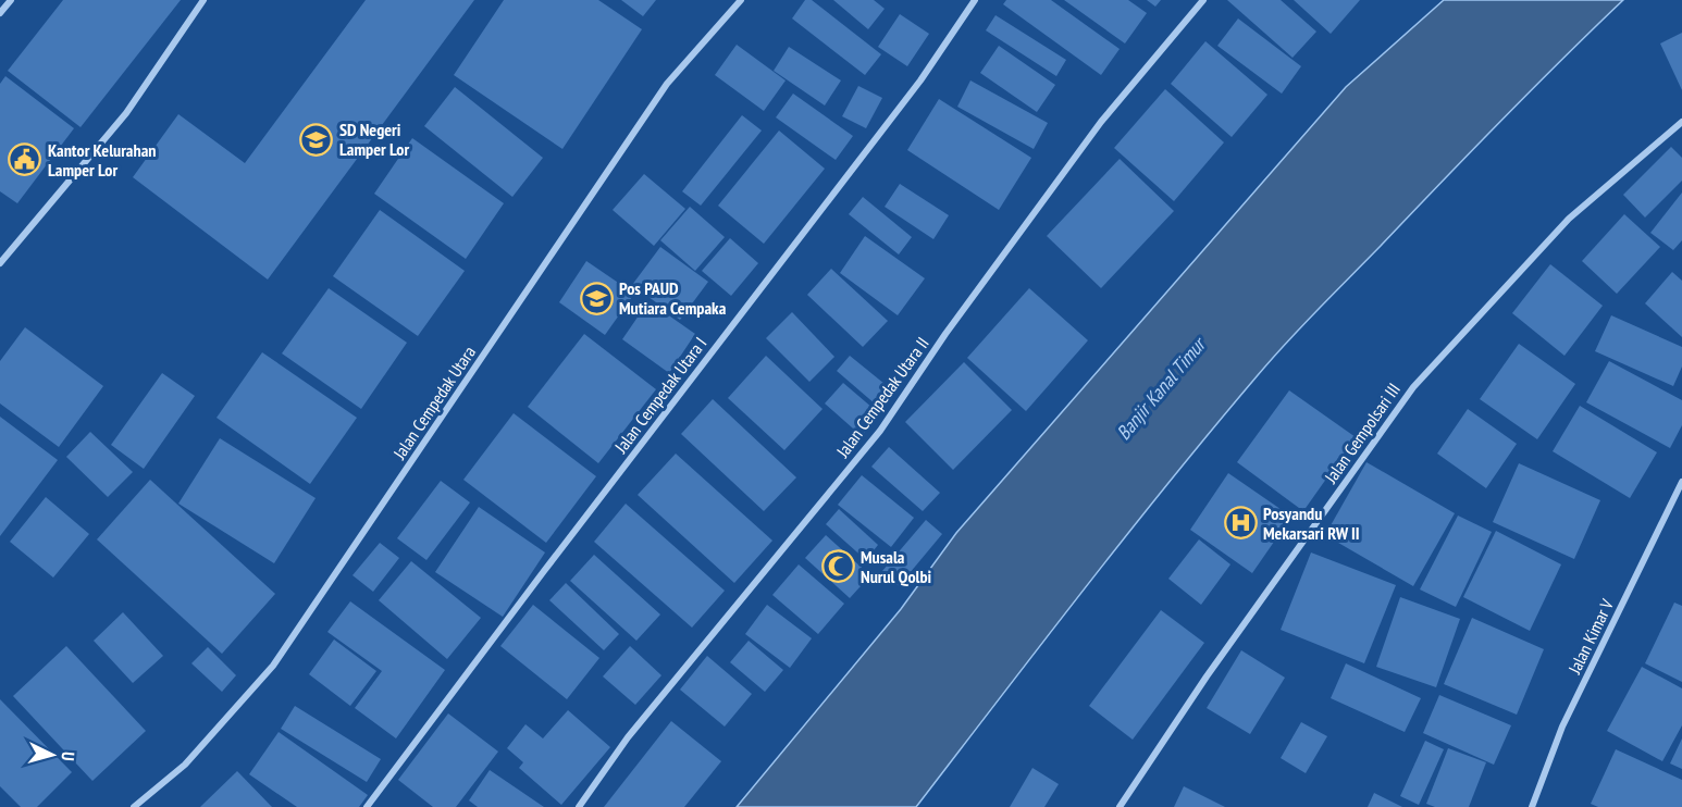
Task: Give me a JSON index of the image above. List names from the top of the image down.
{
  "streets": {
    "street": [
      "Jalan Cempedak Utara I",
      "Jalan Cempedak Utara II",
      "Jalan Cempedak Utara",
      "Jalan Gempolsari III",
      "Jalan Kimar V"
    ]
  },
  "water": ["Banjir Kanal Timur"],
  "places": {
    "school or university": ["SD Negeri Lamper Lor", "Pos PAUD Mutiara Cempaka"],
    "public building": ["Kantor Kelurahan Lamper Lor"],
    "hospital": ["Posyandu Mekarsari RW II"],
    "mosque": ["Musala Nurul Qolbi"]
  },
  "north": "right"
}
